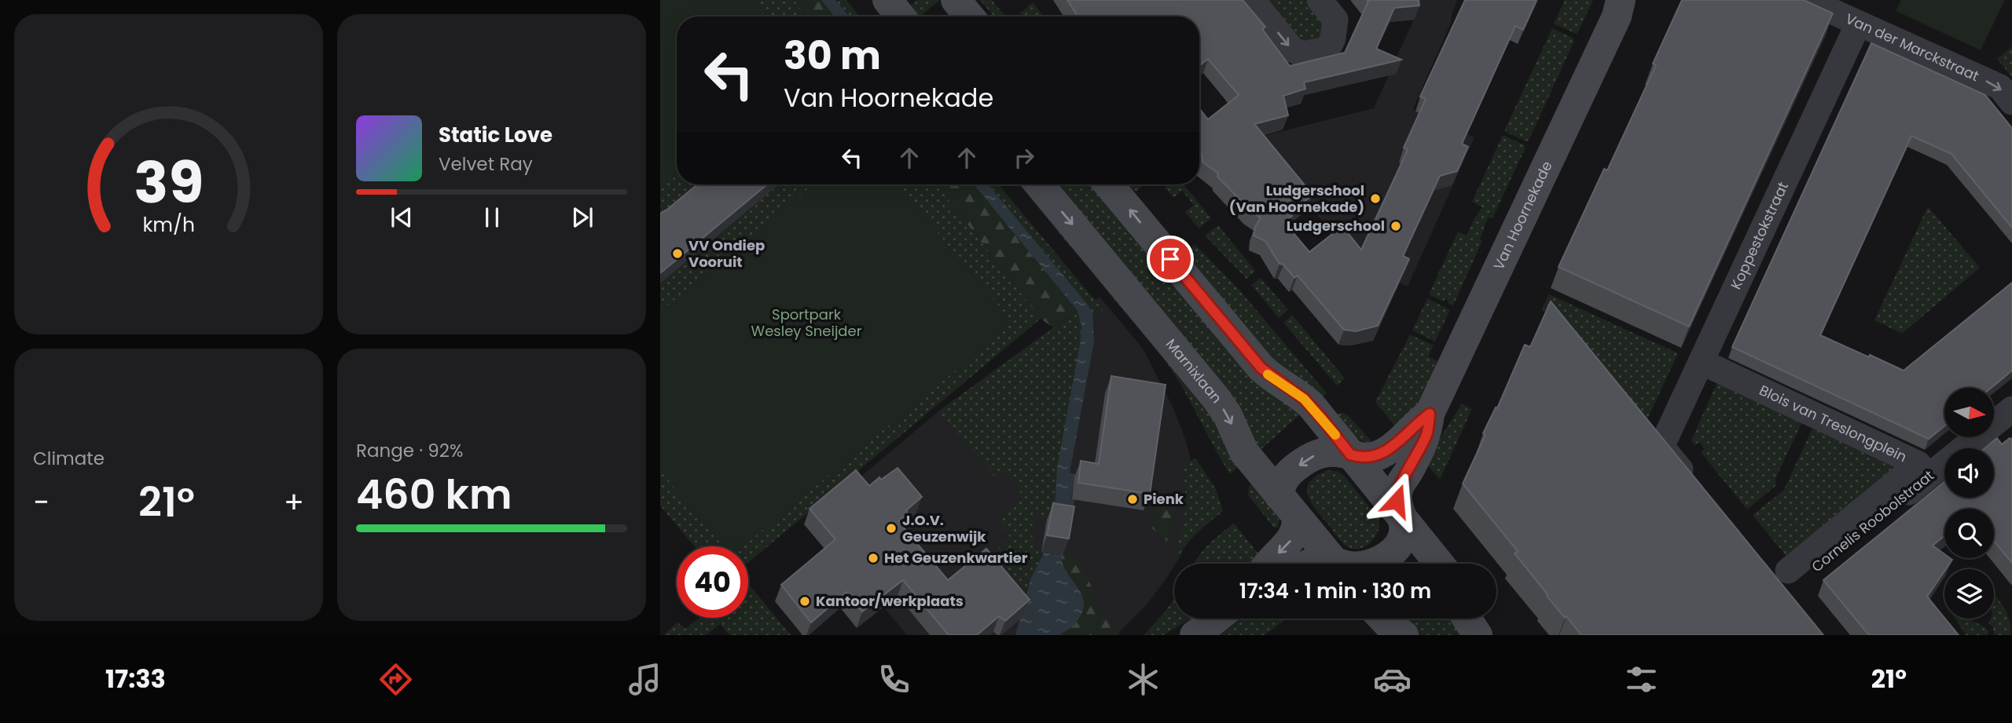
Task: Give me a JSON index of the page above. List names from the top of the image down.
{
  "streets": {
    "main road": ["Van Hoornekade", "Marnixlaan"],
    "street": [
      "Van der Marckstraat",
      "Koppestokstraat",
      "Blois van Treslongplein",
      "Cornelis Roobolstraat"
    ]
  },
  "crossings": [
    ["Van der Marckstraat", "Koppestokstraat"],
    ["Blois van Treslongplein", "Cornelis Roobolstraat"]
  ],
  "one_way": ["Van der Marckstraat"],
  "parks": ["Sportpark Wesley Sneijder"],
  "places": [
    "Ludgerschool (Van Hoornekade)",
    "Ludgerschool",
    "VV Ondiep Vooruit",
    "Pienk",
    "J.O.V. Geuzenwijk",
    "Het Geuzenkwartier",
    "Kantoor/werkplaats"
  ],
  "north": "right",
  "page": {
    "turn": ["30 m", "Van Hoornekade"],
    "song": ["Static Love", "Velvet Ray"],
    "tile": [
      "Climate",
      ["Range · 92%", "460 km"]
    ],
    "heat": ["−", "21°", "+"],
    "limit": "40",
    "trip": "17:34 · 1 min · 130 m",
    "tabs": ["17:33", "21°"],
    "gauge": ["39", "km/h"]
  }
}
